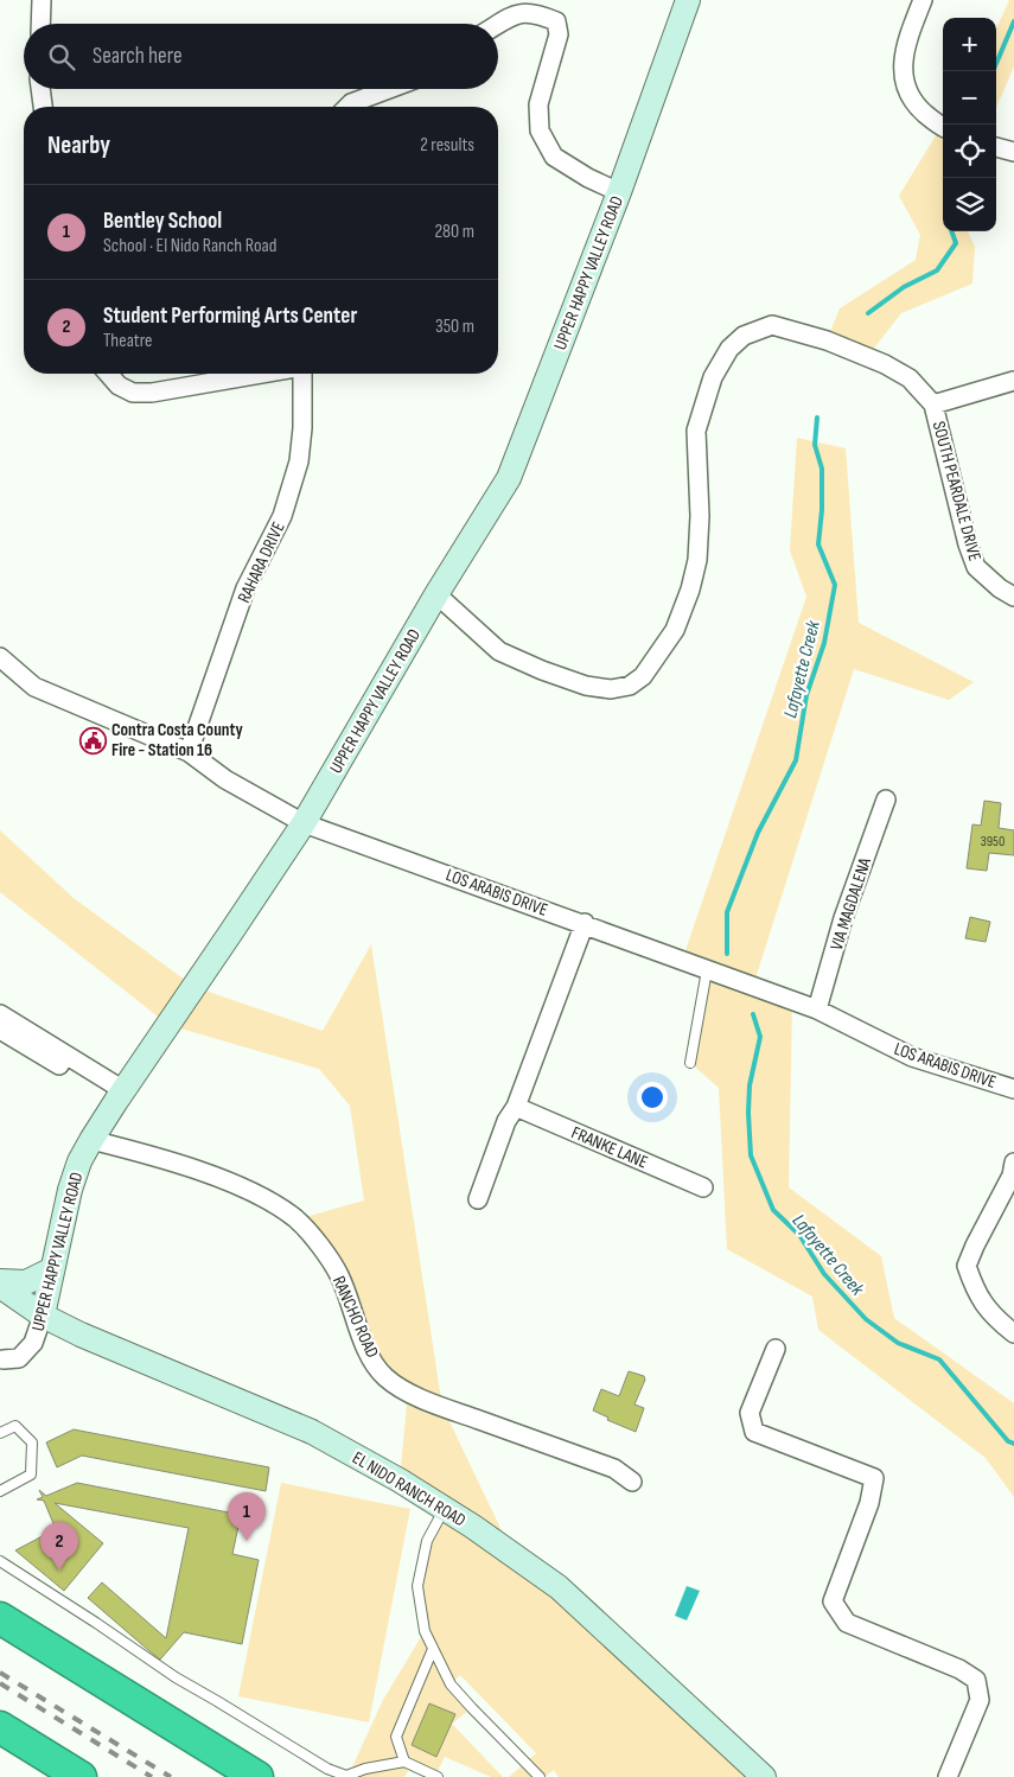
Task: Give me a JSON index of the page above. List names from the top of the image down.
{
  "streets": {
    "street": [
      "UPPER HAPPY VALLEY ROAD",
      "SOUTH PEARDALE DRIVE",
      "RAHARA DRIVE",
      "LOS ARABIS DRIVE",
      "VIA MAGDALENA",
      "FRANKE LANE",
      "RANCHO ROAD",
      "EL NIDO RANCH ROAD"
    ]
  },
  "crossings": [
    ["UPPER HAPPY VALLEY ROAD", "SOUTH PEARDALE DRIVE"],
    ["UPPER HAPPY VALLEY ROAD", "LOS ARABIS DRIVE"],
    ["UPPER HAPPY VALLEY ROAD", "RANCHO ROAD"],
    ["UPPER HAPPY VALLEY ROAD", "EL NIDO RANCH ROAD"],
    ["RAHARA DRIVE", "LOS ARABIS DRIVE"],
    ["LOS ARABIS DRIVE", "VIA MAGDALENA"]
  ],
  "water": ["Lafayette Creek"],
  "places": {
    "public building": ["Contra Costa County Fire - Station 16"]
  },
  "house_numbers": ["3950"],
  "page": {
    "map_buttons": ["+", "−"],
    "search": "Search here",
    "heading": ["Nearby", "2 results"],
    "list": [
      {
        "mark": "1",
        "name": "Bentley School",
        "note": "School · El Nido Ranch Road",
        "value": "280 m"
      },
      {
        "mark": "2",
        "name": "Student Performing Arts Center",
        "note": "Theatre",
        "value": "350 m"
      }
    ],
    "pins": ["1", "2"]
  }
}
